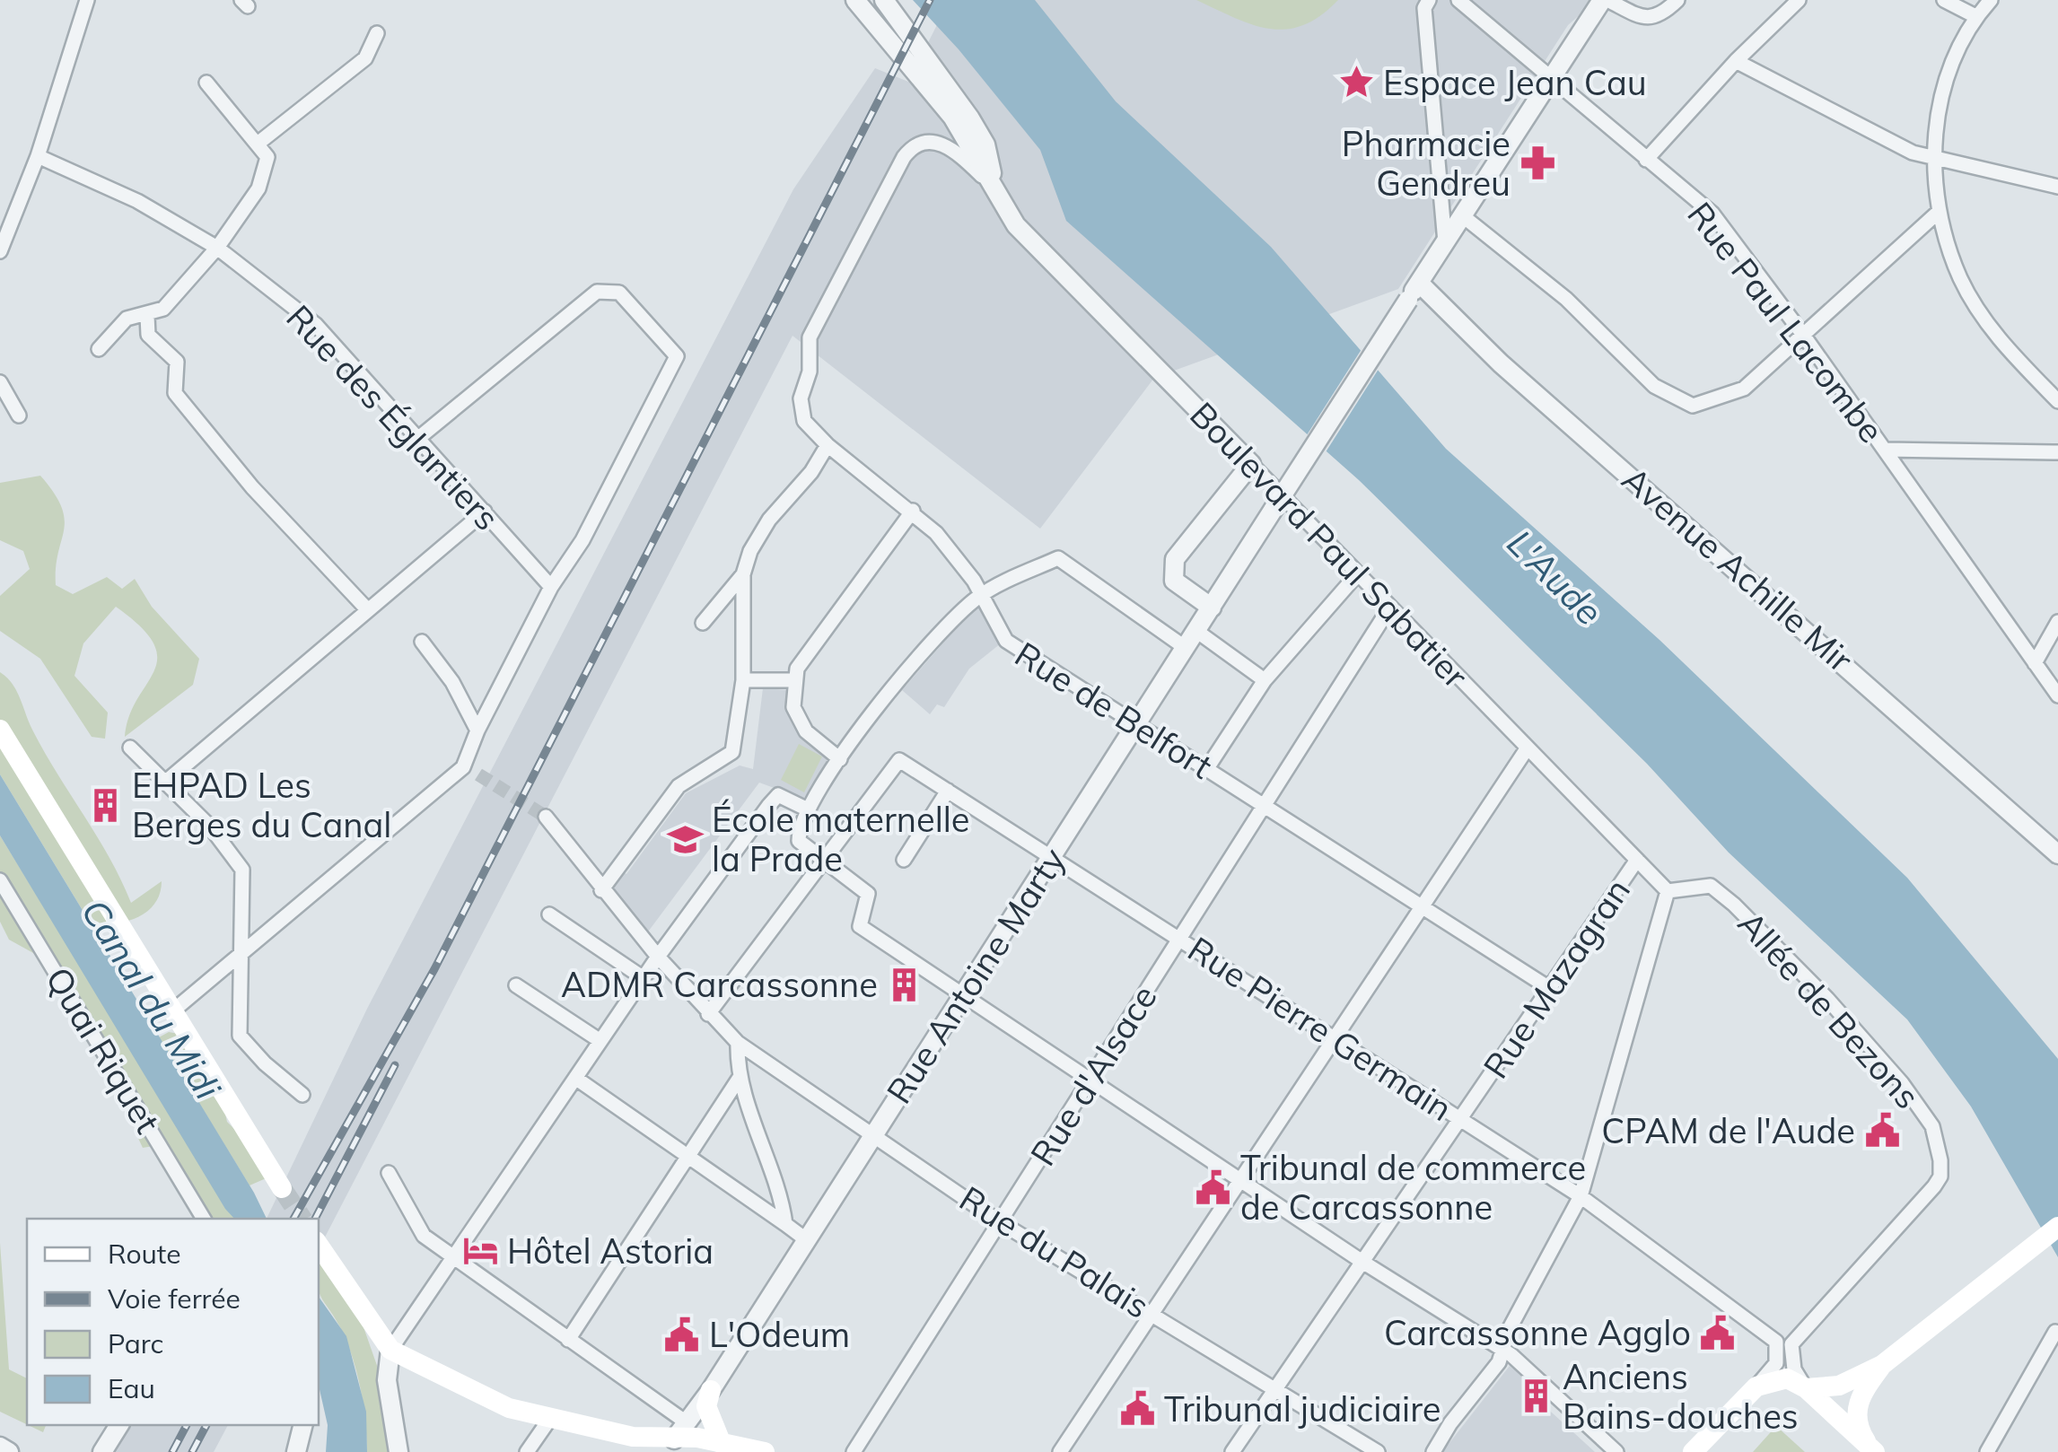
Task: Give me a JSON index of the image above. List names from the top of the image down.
{
  "streets": {
    "street": [
      "Rue Paul Lacombe",
      "Rue des Églantiers",
      "Boulevard Paul Sabatier",
      "Avenue Achille Mir",
      "Rue de Belfort",
      "Rue Antoine Marty",
      "Rue Mazagran",
      "Allée de Bezons",
      "Rue Pierre Germain",
      "Quai Riquet",
      "Rue d'Alsace",
      "Rue du Palais"
    ]
  },
  "crossings": [
    ["Rue Paul Lacombe", "Rue Antoine Marty"],
    ["Boulevard Paul Sabatier", "Rue de Belfort"],
    ["Boulevard Paul Sabatier", "Rue Mazagran"],
    ["Boulevard Paul Sabatier", "Allée de Bezons"],
    ["Boulevard Paul Sabatier", "Rue d'Alsace"],
    ["Avenue Achille Mir", "Rue Antoine Marty"],
    ["Rue de Belfort", "Rue Antoine Marty"],
    ["Rue de Belfort", "Rue Mazagran"],
    ["Rue de Belfort", "Rue d'Alsace"],
    ["Rue Antoine Marty", "Rue Pierre Germain"],
    ["Rue Antoine Marty", "Rue du Palais"],
    ["Rue Mazagran", "Rue Pierre Germain"],
    ["Rue Mazagran", "Rue du Palais"],
    ["Allée de Bezons", "Rue Pierre Germain"],
    ["Rue Pierre Germain", "Rue d'Alsace"],
    ["Rue d'Alsace", "Rue du Palais"]
  ],
  "water": ["L'Aude", "Canal du Midi"],
  "places": {
    "place": ["Espace Jean Cau"],
    "pharmacy": ["Pharmacie Gendreu"],
    "building": ["EHPAD Les Berges du Canal", "ADMR Carcassonne", "Anciens Bains-douches"],
    "school or university": ["École maternelle la Prade"],
    "public building": [
      "CPAM de l'Aude",
      "Tribunal de commerce de Carcassonne",
      "Carcassonne Agglo",
      "L'Odeum",
      "Tribunal judiciaire"
    ],
    "hotel": ["Hôtel Astoria"]
  },
  "legend": [
    "Route",
    "Voie ferrée",
    "Parc",
    "Eau"
  ]
}
